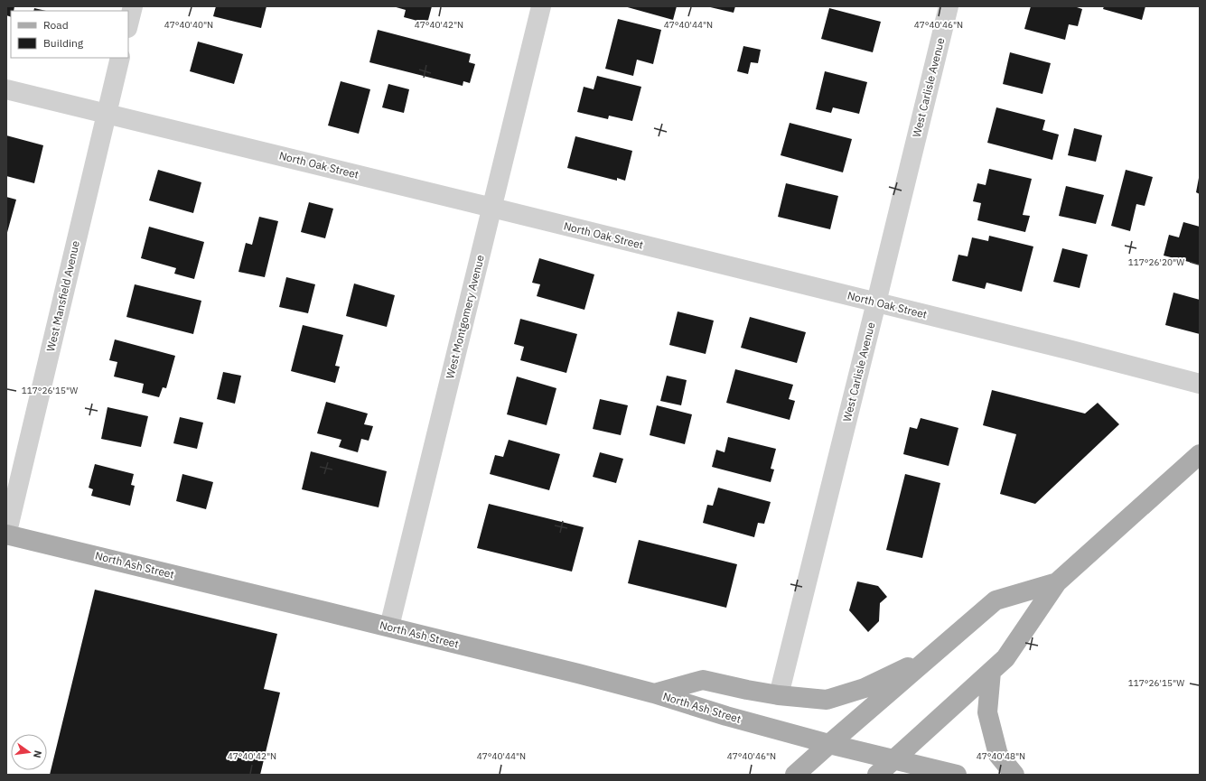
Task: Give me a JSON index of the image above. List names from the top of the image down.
{
  "streets": {
    "main road": ["North Ash Street"],
    "street": [
      "West Carlisle Avenue",
      "North Oak Street",
      "West Mansfield Avenue",
      "West Montgomery Avenue"
    ]
  },
  "crossings": [
    ["West Carlisle Avenue", "North Oak Street"],
    ["North Oak Street", "West Mansfield Avenue"],
    ["North Oak Street", "West Montgomery Avenue"],
    ["West Mansfield Avenue", "North Ash Street"],
    ["West Montgomery Avenue", "North Ash Street"]
  ],
  "legend": ["Road", "Building"],
  "north": "right",
  "coordinates": [
    "47°40'42\"N",
    "47°40'44\"N",
    "47°40'46\"N",
    "47°40'40\"N",
    "117°26'20\"W",
    "117°26'15\"W",
    "47°40'48\"N"
  ]
}
